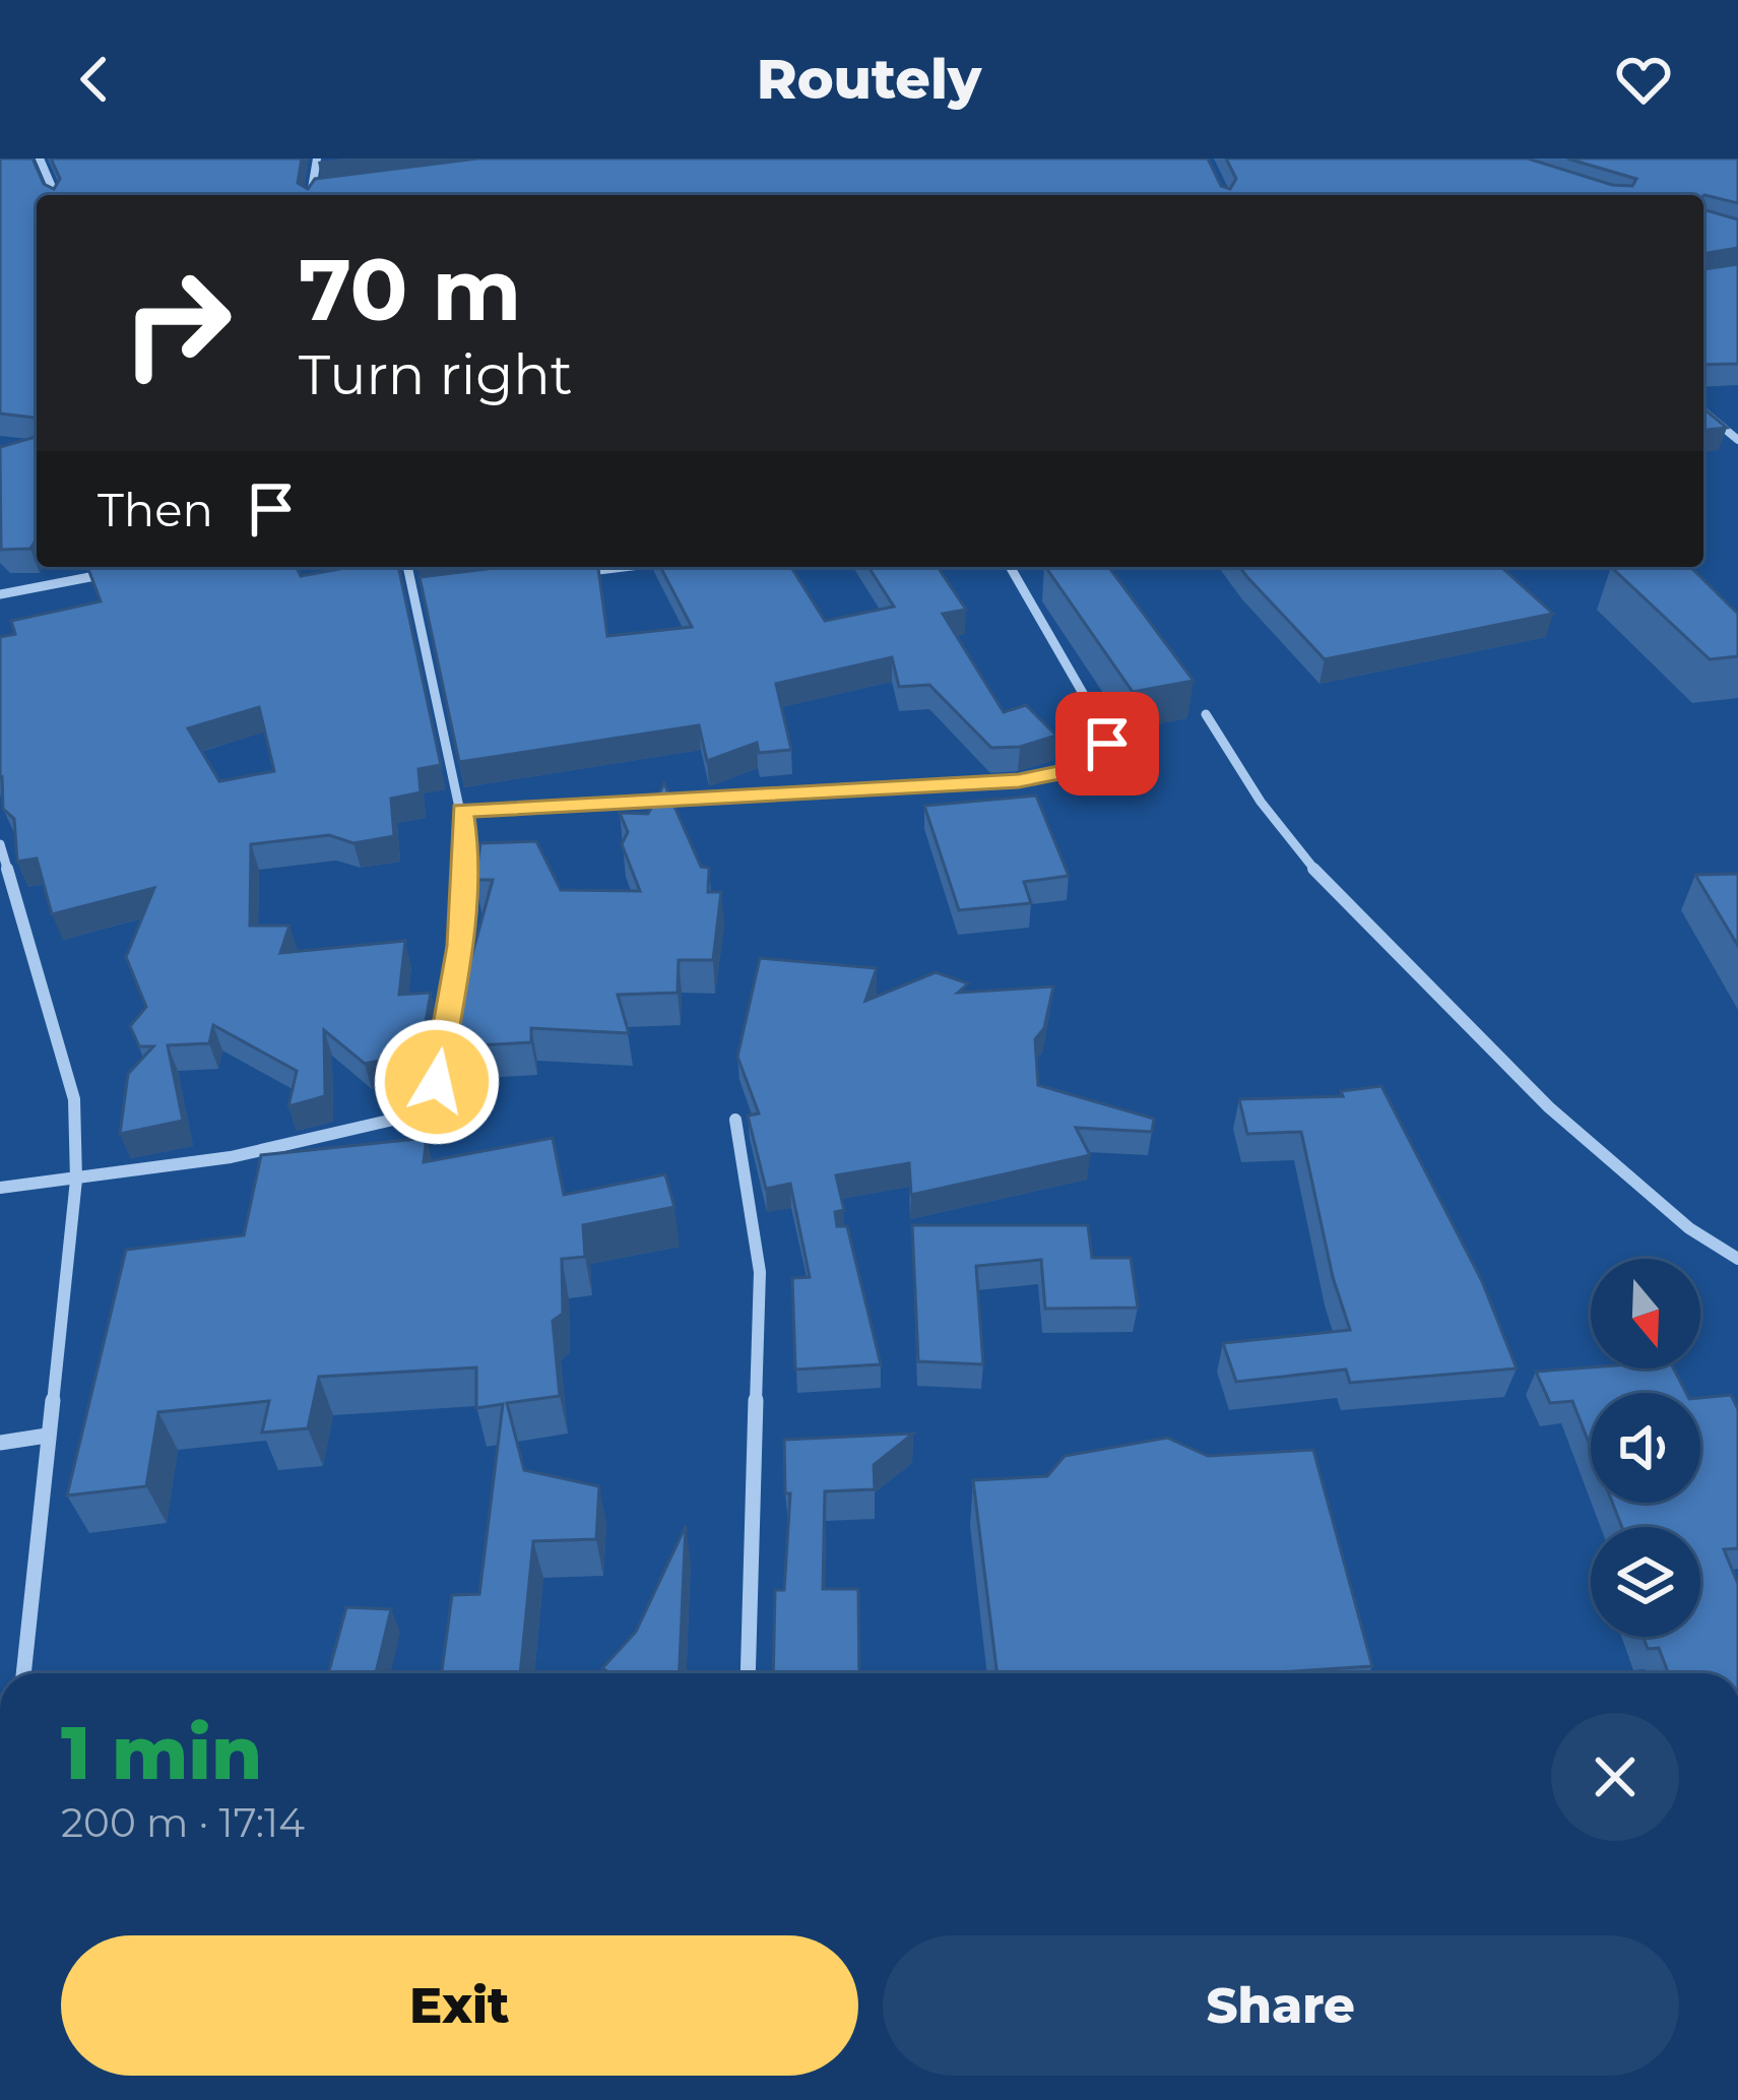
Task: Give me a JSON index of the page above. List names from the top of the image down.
{
  "north": "bottom",
  "page": {
    "header": "Routely",
    "turn": ["70 m", "Turn right"],
    "then": "Then",
    "heading": ["1 min", "200 m · 17:14"],
    "buttons": ["Exit", "Share"]
  }
}
